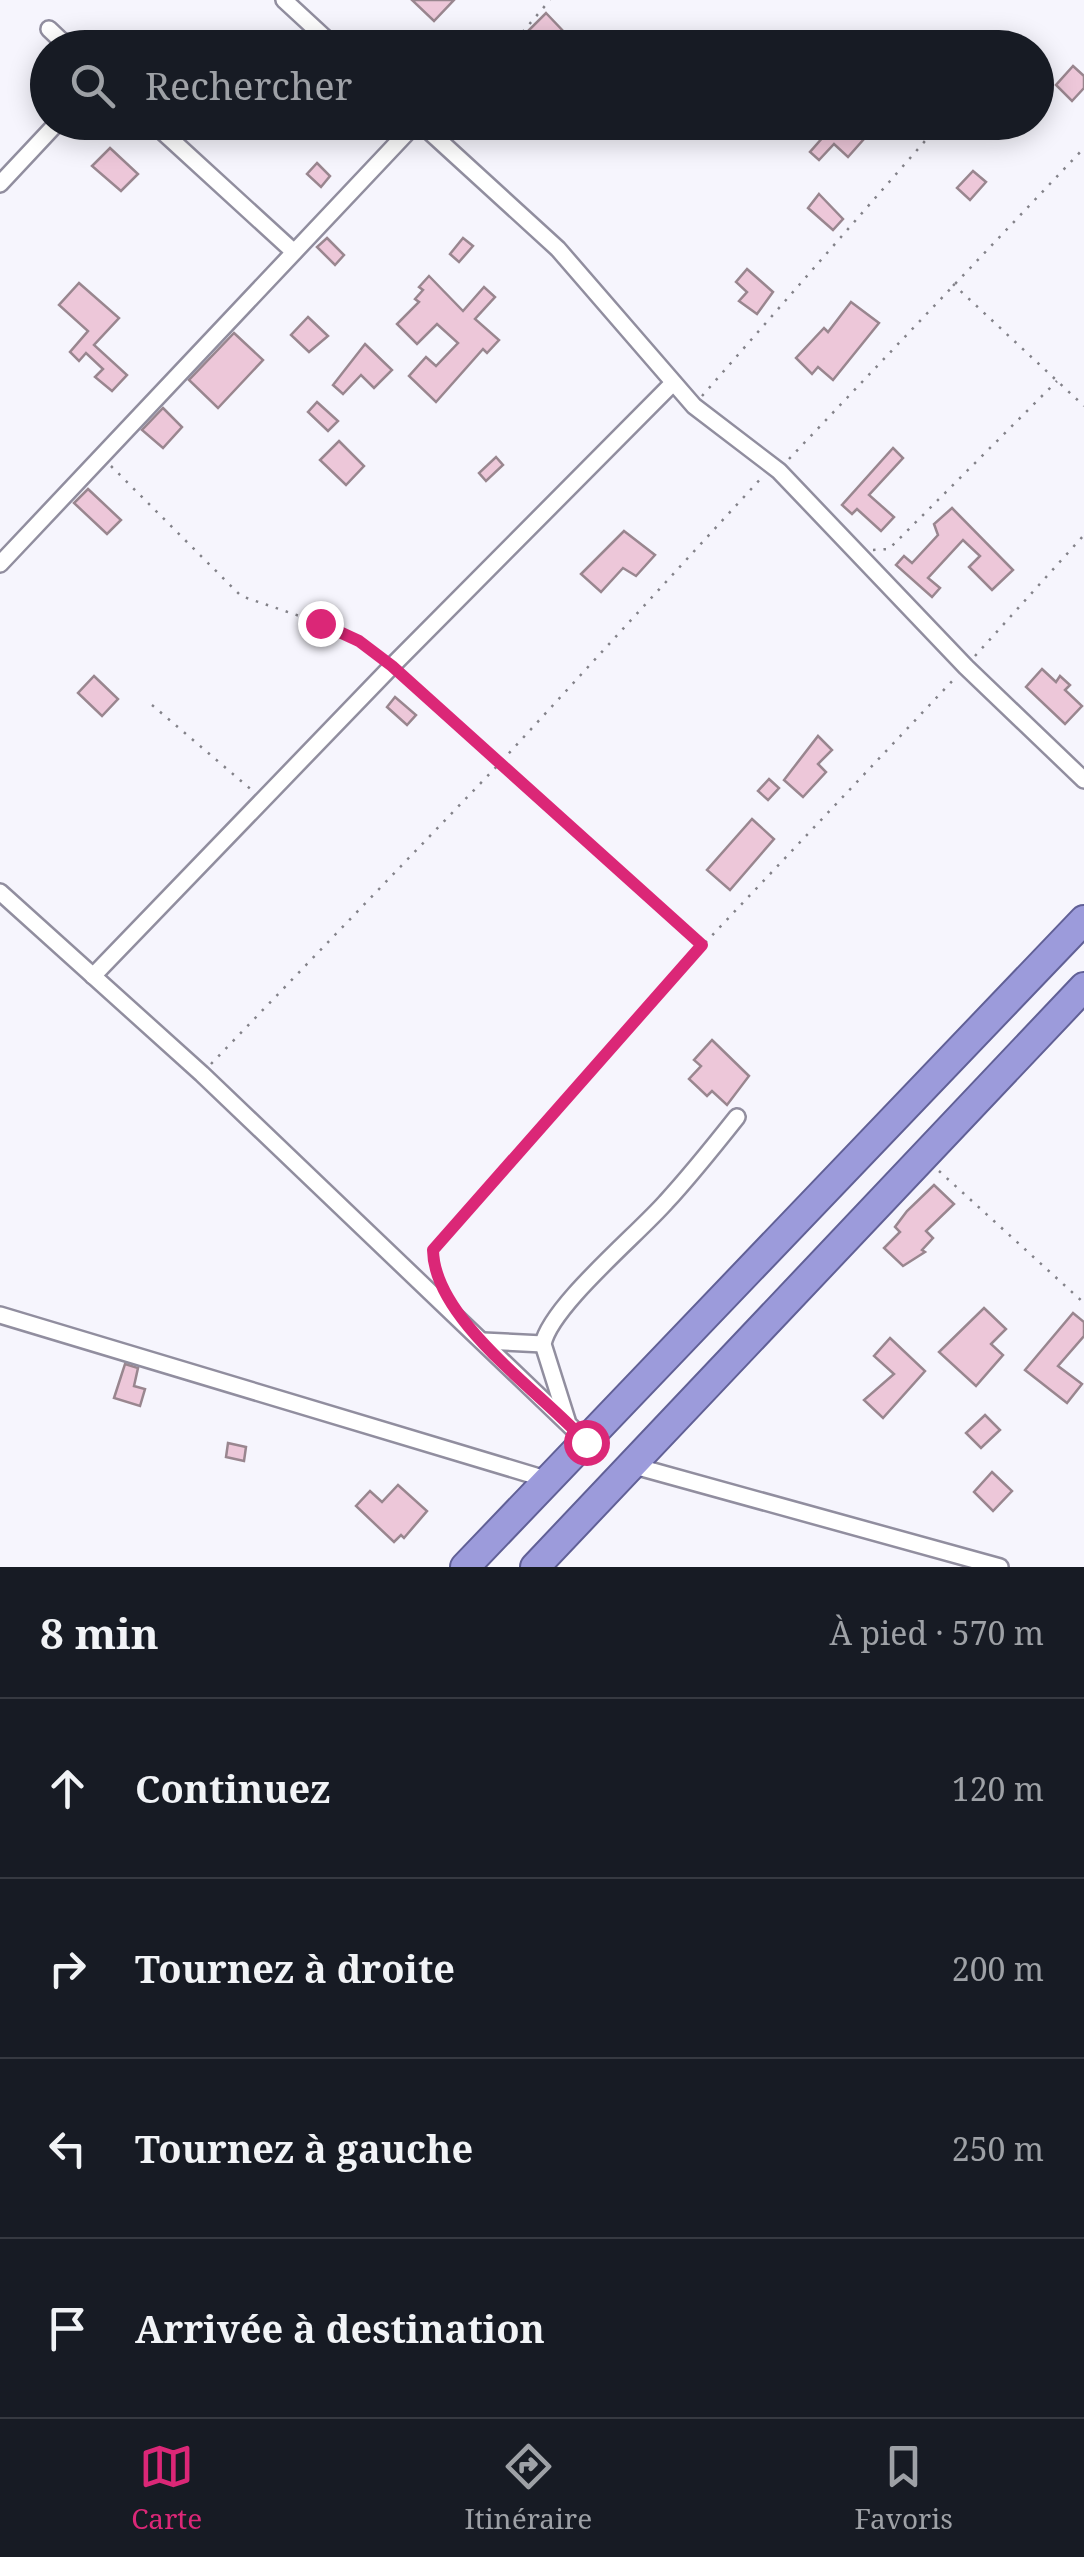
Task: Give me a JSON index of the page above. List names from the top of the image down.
{
  "page": {
    "search": "Rechercher",
    "heading": ["8 min", "À pied · 570 m"],
    "list": [
      ["Continuez", "120 m"],
      ["Tournez à droite", "200 m"],
      ["Tournez à gauche", "250 m"],
      "Arrivée à destination"
    ],
    "nav": ["Carte", "Itinéraire", "Favoris"]
  }
}
